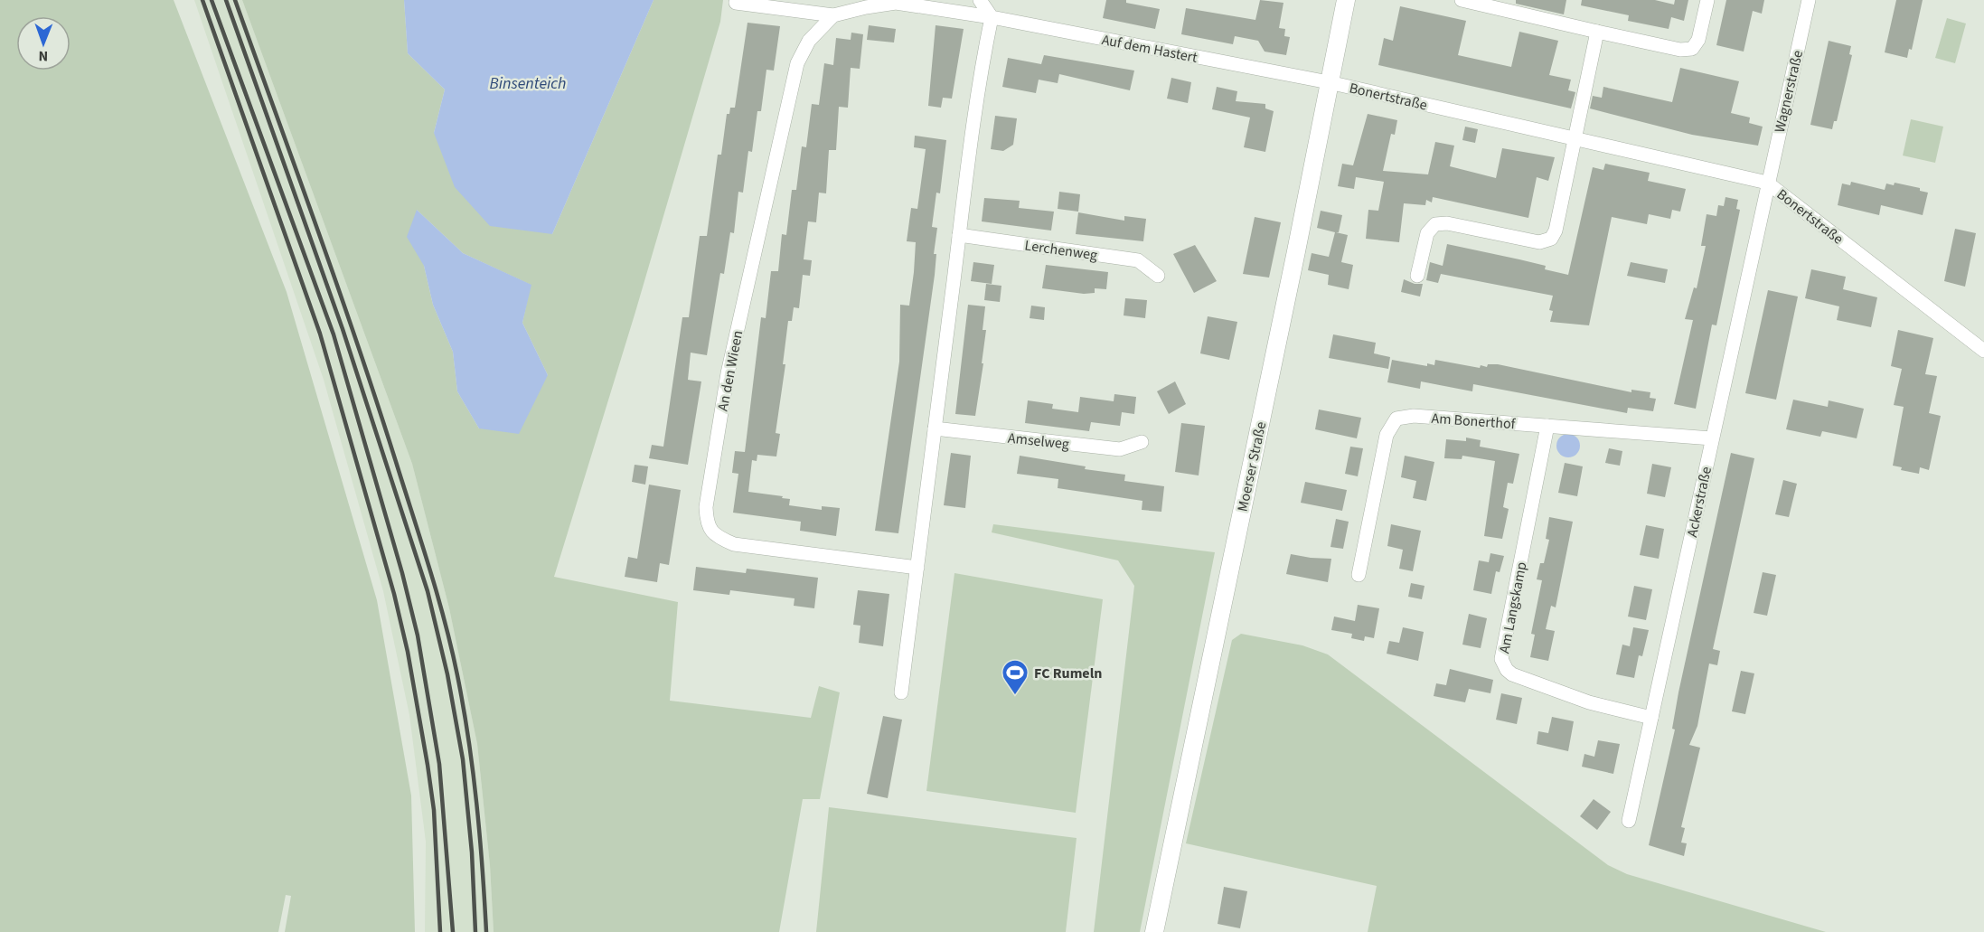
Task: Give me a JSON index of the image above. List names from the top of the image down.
{
  "streets": {
    "main road": ["Moerser Straße"],
    "street": [
      "Auf dem Hastert",
      "Wagnerstraße",
      "Bonertstraße",
      "Lerchenweg",
      "An den Wieen",
      "Am Bonerthof",
      "Amselweg",
      "Ackerstraße",
      "Am Langskamp"
    ]
  },
  "crossings": [
    ["Auf dem Hastert", "Bonertstraße"],
    ["Auf dem Hastert", "Moerser Straße"],
    ["Wagnerstraße", "Bonertstraße"],
    ["Wagnerstraße", "Ackerstraße"],
    ["Bonertstraße", "Moerser Straße"],
    ["Bonertstraße", "Ackerstraße"],
    ["Am Bonerthof", "Ackerstraße"],
    ["Am Bonerthof", "Am Langskamp"],
    ["Ackerstraße", "Am Langskamp"]
  ],
  "water": ["Binsenteich"],
  "places": {
    "sports": ["FC Rumeln"]
  },
  "north": "bottom"
}
